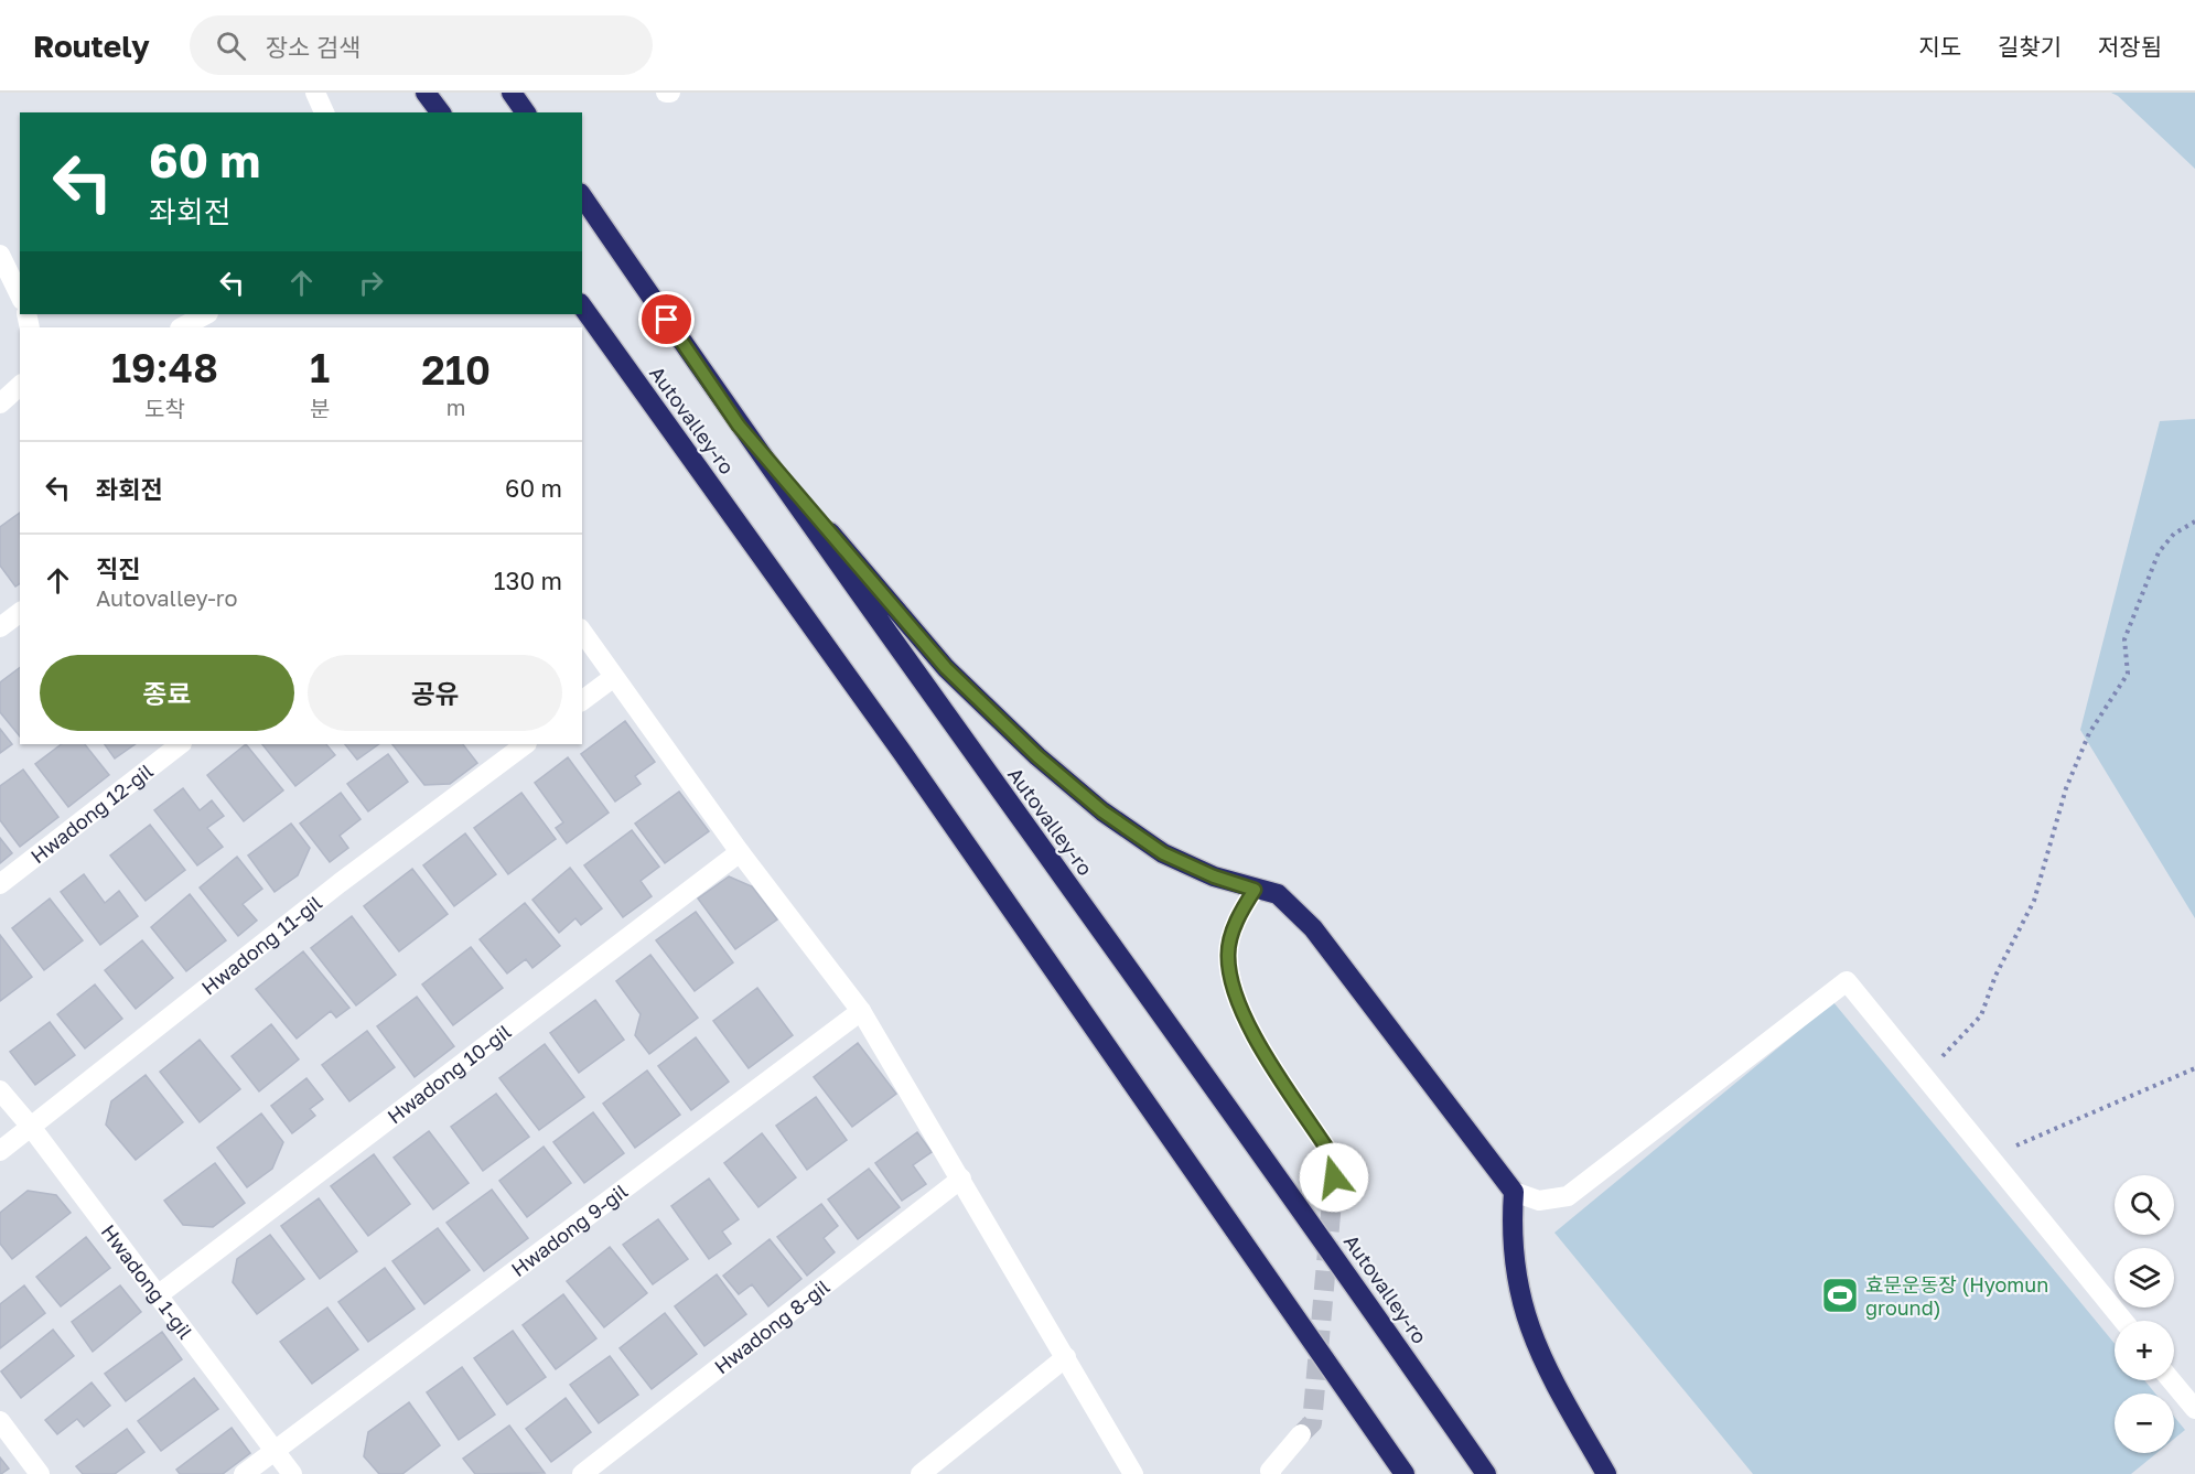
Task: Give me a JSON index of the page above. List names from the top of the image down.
{
  "streets": {
    "highway": ["Autovalley-ro"],
    "lane": [
      "Hwadong 12-gil",
      "Hwadong 11-gil",
      "Hwadong 10-gil",
      "Hwadong 9-gil",
      "Hwadong 1-gil",
      "Hwadong 8-gil"
    ]
  },
  "crossings": [
    ["Hwadong 11-gil", "Hwadong 1-gil"],
    ["Hwadong 10-gil", "Hwadong 1-gil"],
    ["Hwadong 9-gil", "Hwadong 1-gil"]
  ],
  "places": {
    "sports": ["효문운동장 (Hyomun ground)"]
  },
  "page": {
    "header": "Routely",
    "search": "장소 검색",
    "nav": ["지도", "길찾기", "저장됨"],
    "turn": ["60 m", "좌회전"],
    "eta": [
      "19:48",
      "도착",
      "1",
      "분",
      "210",
      "m"
    ],
    "list": [
      {
        "name": "좌회전",
        "value": "60 m"
      },
      {
        "name": "직진",
        "note": "Autovalley-ro",
        "value": "130 m"
      }
    ],
    "buttons": ["종료", "공유"],
    "map_buttons": ["+", "−"]
  }
}
